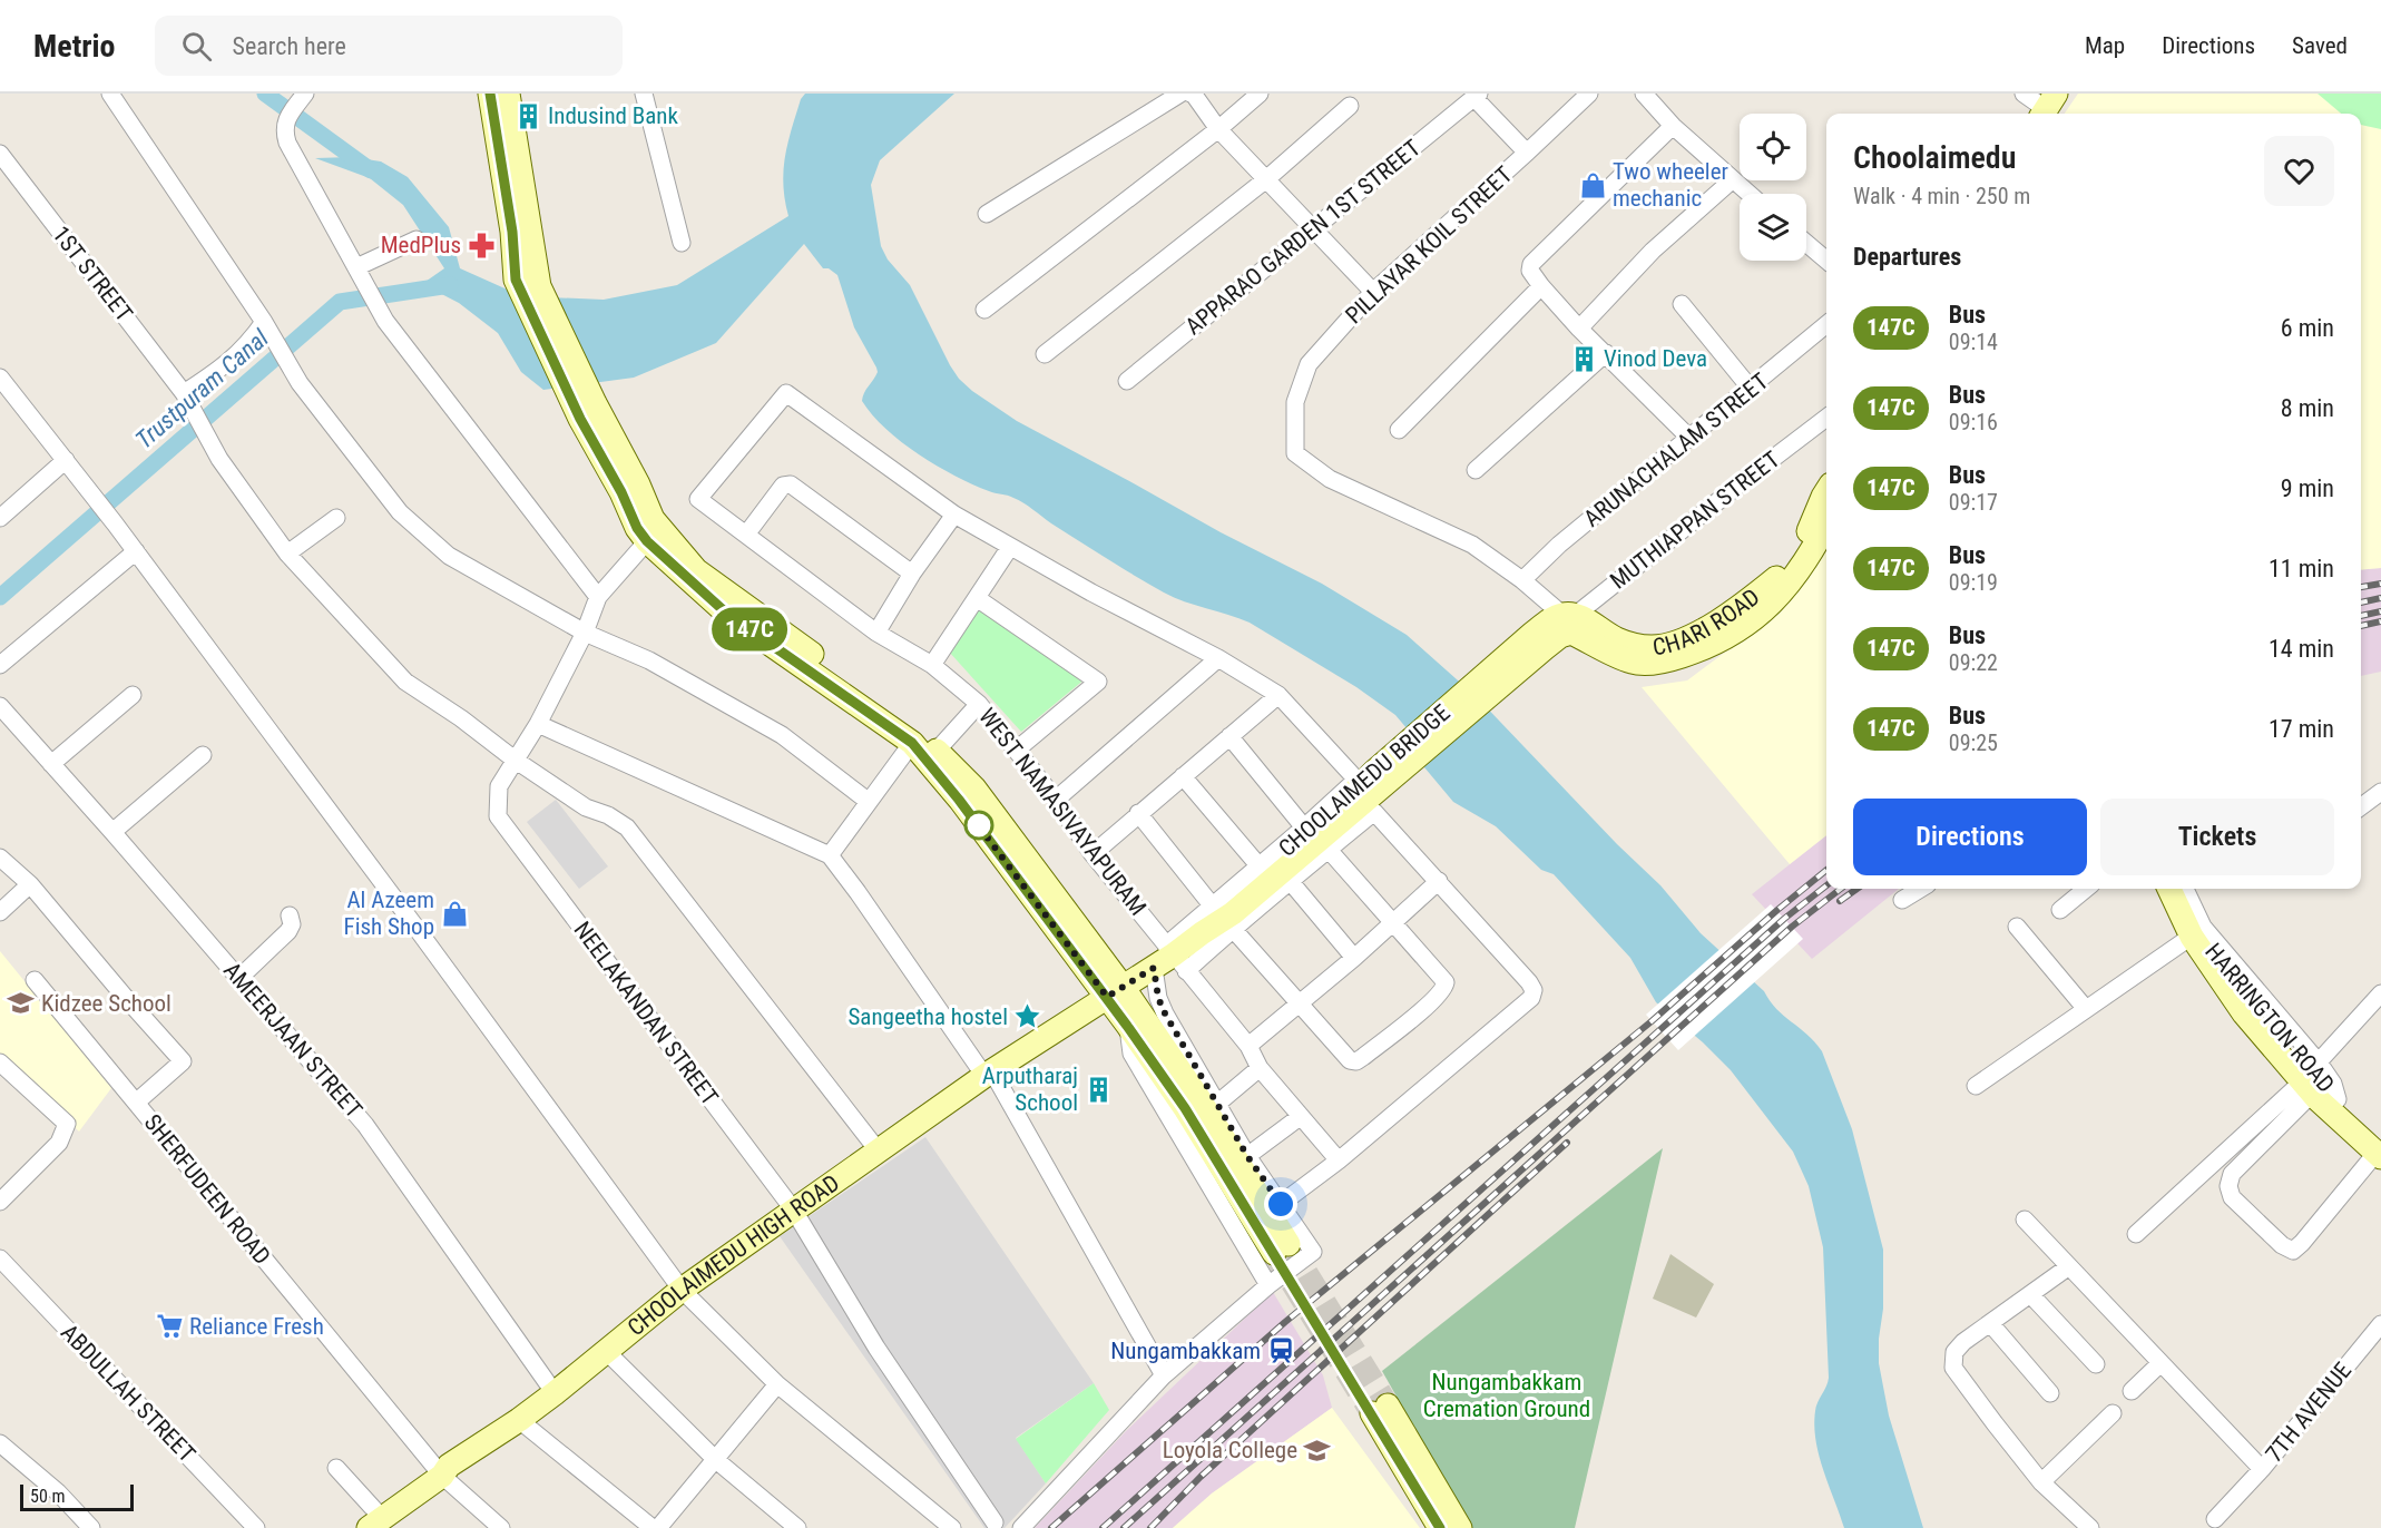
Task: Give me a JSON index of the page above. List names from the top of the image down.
{
  "streets": {
    "main road": [
      "CHARI ROAD",
      "CHOOLAIMEDU BRIDGE",
      "HARRINGTON ROAD",
      "CHOOLAIMEDU HIGH ROAD"
    ],
    "street": [
      "APPARAO GARDEN 1ST STREET",
      "PILLAYAR KOIL STREET",
      "1ST STREET",
      "ARUNACHALAM STREET",
      "MUTHIAPPAN STREET",
      "WEST NAMASIVAYAPURAM",
      "NEELAKANDAN STREET",
      "AMEERJAAN STREET",
      "SHERFUDEEN ROAD",
      "ABDULLAH STREET",
      "7TH AVENUE"
    ]
  },
  "crossings": [
    ["PILLAYAR KOIL STREET", "ARUNACHALAM STREET"],
    ["1ST STREET", "NEELAKANDAN STREET"],
    ["1ST STREET", "CHOOLAIMEDU HIGH ROAD"],
    ["MUTHIAPPAN STREET", "CHARI ROAD"],
    ["MUTHIAPPAN STREET", "CHOOLAIMEDU BRIDGE"],
    ["CHARI ROAD", "CHOOLAIMEDU BRIDGE"],
    ["CHOOLAIMEDU BRIDGE", "CHOOLAIMEDU HIGH ROAD"],
    ["WEST NAMASIVAYAPURAM", "CHOOLAIMEDU HIGH ROAD"],
    ["NEELAKANDAN STREET", "CHOOLAIMEDU HIGH ROAD"],
    ["AMEERJAAN STREET", "CHOOLAIMEDU HIGH ROAD"],
    ["SHERFUDEEN ROAD", "CHOOLAIMEDU HIGH ROAD"]
  ],
  "water": ["Trustpuram Canal"],
  "parks": ["Nungambakkam Cremation Ground"],
  "places": {
    "building": ["Indusind Bank", "Vinod Deva", "Arputharaj School"],
    "shop": ["Two wheeler mechanic", "Al Azeem Fish Shop"],
    "pharmacy": ["MedPlus"],
    "school or university": ["Kidzee School", "Loyola College"],
    "place": ["Sangeetha hostel"],
    "supermarket": ["Reliance Fresh"],
    "station": ["Nungambakkam"]
  },
  "lines": ["bus line 147C"],
  "scale_bar": "50 m",
  "page": {
    "header": "Metrio",
    "search": "Search here",
    "nav": ["Map", "Directions", "Saved"],
    "on_map": "147C",
    "heading": [
      ["Choolaimedu", "Walk · 4 min · 250 m"],
      "Departures"
    ],
    "list": [
      {
        "mark": "147C",
        "name": "Bus",
        "note": "09:14",
        "value": "6 min"
      },
      {
        "mark": "147C",
        "name": "Bus",
        "note": "09:16",
        "value": "8 min"
      },
      {
        "mark": "147C",
        "name": "Bus",
        "note": "09:17",
        "value": "9 min"
      },
      {
        "mark": "147C",
        "name": "Bus",
        "note": "09:19",
        "value": "11 min"
      },
      {
        "mark": "147C",
        "name": "Bus",
        "note": "09:22",
        "value": "14 min"
      },
      {
        "mark": "147C",
        "name": "Bus",
        "note": "09:25",
        "value": "17 min"
      }
    ],
    "buttons": ["Directions", "Tickets"],
    "scale": "50 m"
  }
}
